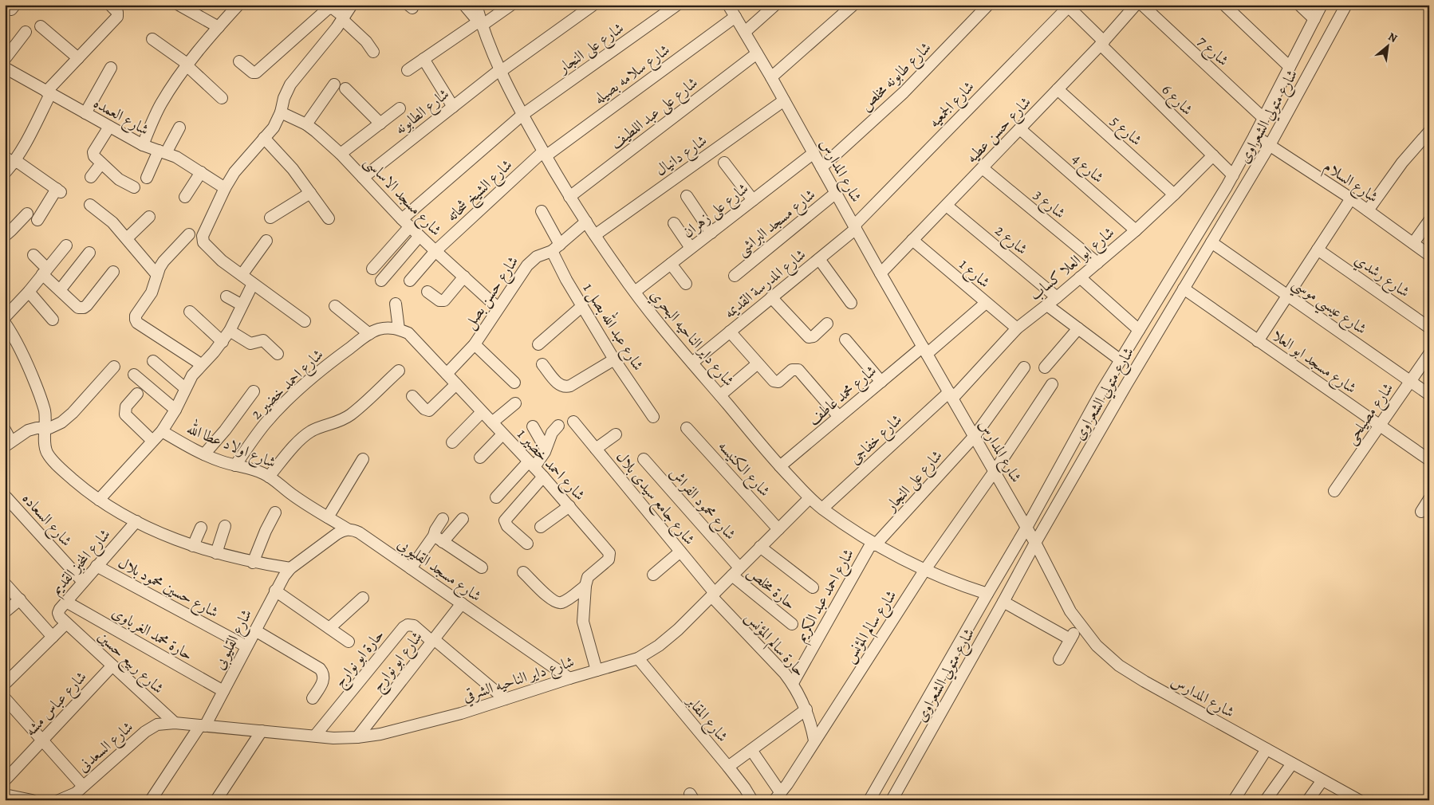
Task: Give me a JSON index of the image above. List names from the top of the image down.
{
  "streets": {
    "street": [
      "شارع على النجار",
      "شارع 7",
      "شارع سلامه بصيله",
      "شارع طابونه مخلص",
      "شارع 6",
      "شارع الجمعيه",
      "شارع الطابونه",
      "شارع على عبد اللطيف",
      "شارع العمده",
      "شارع متولي الشعراوى",
      "شارع حسن عطيه",
      "شارع 5",
      "شارع دانيال",
      "شارع 4",
      "شارع المدارس",
      "شارع السلام",
      "شارع الشيخ شحاته",
      "شارع مسجد الاساسى",
      "شارع 3",
      "شارع على زهران",
      "شارع مسجد البراشى",
      "شارع 2",
      "شارع ابو العلا كساب",
      "شارع 1",
      "شارع رشدي",
      "شارع المدرسة القديمه",
      "شارع حسن بصل",
      "شارع عيسي موسي",
      "شارع عبد الله بصل 1",
      "شارع داير الناحيه البحري",
      "شارع مسجد ابو العلا",
      "شارع احمد خضير 2",
      "شارع محمد عاطف",
      "شارع مصيلحى",
      "شارع خفاجى",
      "شارع اولاد عطا الله",
      "شارع احمد خضير 1",
      "شارع الكنيسه",
      "شارع جامع سيدى بلال",
      "شارع محمود الفراش",
      "شارع السعاده",
      "شارع المخبز القديم",
      "شارع مسجد القليوبى",
      "شارع حسين محمود بلال",
      "حارة مخلص",
      "شارع احمد عبد الكريم",
      "شارع سالم المؤنس",
      "حارة محمد الغرباوى",
      "شارع القليوبى",
      "حارة سالم المؤنس",
      "حارة ابو نوارج",
      "شارع ابو نوارج",
      "شارع ربيع حسين",
      "شارع داير الناحيه الشرقي",
      "شارع عباس مشه",
      "شارع المقابر",
      "شارع السعدنى"
    ]
  },
  "crossings": [
    ["شارع على النجار", "شارع المدارس"],
    ["شارع على النجار", "شارع مسجد الاساسى"],
    ["شارع على النجار", "شارع داير الناحيه البحري"],
    ["شارع على النجار", "شارع احمد عبد الكريم"],
    ["شارع 7", "شارع متولي الشعراوى"],
    ["شارع سلامه بصيله", "شارع المدارس"],
    ["شارع سلامه بصيله", "شارع الشيخ شحاته"],
    ["شارع سلامه بصيله", "شارع داير الناحيه البحري"],
    ["شارع طابونه مخلص", "شارع المدارس"],
    ["شارع 6", "شارع الجمعيه"],
    ["شارع 6", "شارع متولي الشعراوى"],
    ["شارع 6", "شارع حسن عطيه"],
    ["شارع 6", "شارع ابو العلا كساب"],
    ["شارع الجمعيه", "شارع المدارس"],
    ["شارع الجمعيه", "شارع المدرسة القديمه"],
    ["شارع الطابونه", "شارع مسجد الاساسى"],
    ["شارع الطابونه", "شارع داير الناحيه البحري"],
    ["شارع على عبد اللطيف", "شارع المدارس"],
    ["شارع على عبد اللطيف", "شارع داير الناحيه البحري"],
    ["شارع متولي الشعراوى", "شارع المدارس"],
    ["شارع متولي الشعراوى", "شارع السلام"],
    ["شارع متولي الشعراوى", "شارع عيسي موسي"],
    ["شارع متولي الشعراوى", "شارع داير الناحيه البحري"],
    ["شارع متولي الشعراوى", "شارع مسجد ابو العلا"],
    ["شارع حسن عطيه", "شارع 5"],
    ["شارع حسن عطيه", "شارع 4"],
    ["شارع حسن عطيه", "شارع المدارس"],
    ["شارع حسن عطيه", "شارع 3"],
    ["شارع حسن عطيه", "شارع 2"],
    ["شارع حسن عطيه", "شارع 1"],
    ["شارع 5", "شارع ابو العلا كساب"],
    ["شارع دانيال", "شارع المدارس"],
    ["شارع دانيال", "شارع داير الناحيه البحري"],
    ["شارع 4", "شارع ابو العلا كساب"],
    ["شارع المدارس", "شارع على زهران"],
    ["شارع المدارس", "شارع مسجد البراشى"],
    ["شارع المدارس", "شارع ابو العلا كساب"],
    ["شارع المدارس", "شارع المدرسة القديمه"],
    ["شارع المدارس", "شارع محمد عاطف"],
    ["شارع المدارس", "شارع خفاجى"],
    ["شارع المدارس", "شارع سالم المؤنس"],
    ["شارع الشيخ شحاته", "شارع مسجد الاساسى"],
    ["شارع الشيخ شحاته", "شارع داير الناحيه البحري"],
    ["شارع مسجد الاساسى", "شارع حسن بصل"],
    ["شارع 3", "شارع ابو العلا كساب"],
    ["شارع على زهران", "شارع داير الناحيه البحري"],
    ["شارع 2", "شارع ابو العلا كساب"],
    ["شارع ابو العلا كساب", "شارع 1"],
    ["شارع ابو العلا كساب", "شارع خفاجى"],
    ["شارع 1", "شارع محمد عاطف"],
    ["شارع المدرسة القديمه", "شارع داير الناحيه البحري"],
    ["شارع حسن بصل", "شارع عبد الله بصل 1"],
    ["شارع حسن بصل", "شارع داير الناحيه البحري"],
    ["شارع حسن بصل", "شارع احمد خضير 1"],
    ["شارع عيسي موسي", "شارع مصيلحى"],
    ["شارع داير الناحيه البحري", "شارع محمد عاطف"],
    ["شارع داير الناحيه البحري", "شارع خفاجى"],
    ["شارع داير الناحيه البحري", "شارع احمد عبد الكريم"],
    ["شارع داير الناحيه البحري", "شارع سالم المؤنس"],
    ["شارع داير الناحيه البحري", "شارع داير الناحيه الشرقي"],
    ["شارع مسجد ابو العلا", "شارع مصيلحى"],
    ["شارع احمد خضير 2", "شارع اولاد عطا الله"],
    ["شارع اولاد عطا الله", "شارع مسجد القليوبى"],
    ["شارع الكنيسه", "شارع داير الناحيه الشرقي"],
    ["شارع جامع سيدى بلال", "حارة سالم المؤنس"],
    ["شارع جامع سيدى بلال", "شارع داير الناحيه الشرقي"],
    ["شارع محمود الفراش", "حارة مخلص"],
    ["شارع محمود الفراش", "شارع داير الناحيه الشرقي"],
    ["شارع السعاده", "شارع المخبز القديم"],
    ["شارع المخبز القديم", "شارع حسين محمود بلال"],
    ["شارع المخبز القديم", "حارة محمد الغرباوى"],
    ["شارع المخبز القديم", "شارع ربيع حسين"],
    ["شارع مسجد القليوبى", "شارع ابو نوارج"],
    ["شارع مسجد القليوبى", "شارع داير الناحيه الشرقي"],
    ["شارع حسين محمود بلال", "شارع القليوبى"],
    ["حارة مخلص", "شارع داير الناحيه الشرقي"],
    ["شارع احمد عبد الكريم", "حارة سالم المؤنس"],
    ["شارع سالم المؤنس", "حارة سالم المؤنس"],
    ["حارة محمد الغرباوى", "شارع القليوبى"],
    ["شارع القليوبى", "شارع داير الناحيه الشرقي"],
    ["حارة سالم المؤنس", "شارع داير الناحيه الشرقي"],
    ["حارة ابو نوارج", "شارع ابو نوارج"],
    ["حارة ابو نوارج", "شارع داير الناحيه الشرقي"],
    ["شارع ابو نوارج", "شارع داير الناحيه الشرقي"],
    ["شارع ربيع حسين", "شارع داير الناحيه الشرقي"],
    ["شارع ربيع حسين", "شارع عباس مشه"],
    ["شارع ربيع حسين", "شارع السعدنى"],
    ["شارع داير الناحيه الشرقي", "شارع المقابر"],
    ["شارع داير الناحيه الشرقي", "شارع السعدنى"]
  ],
  "north": "top right"
}
